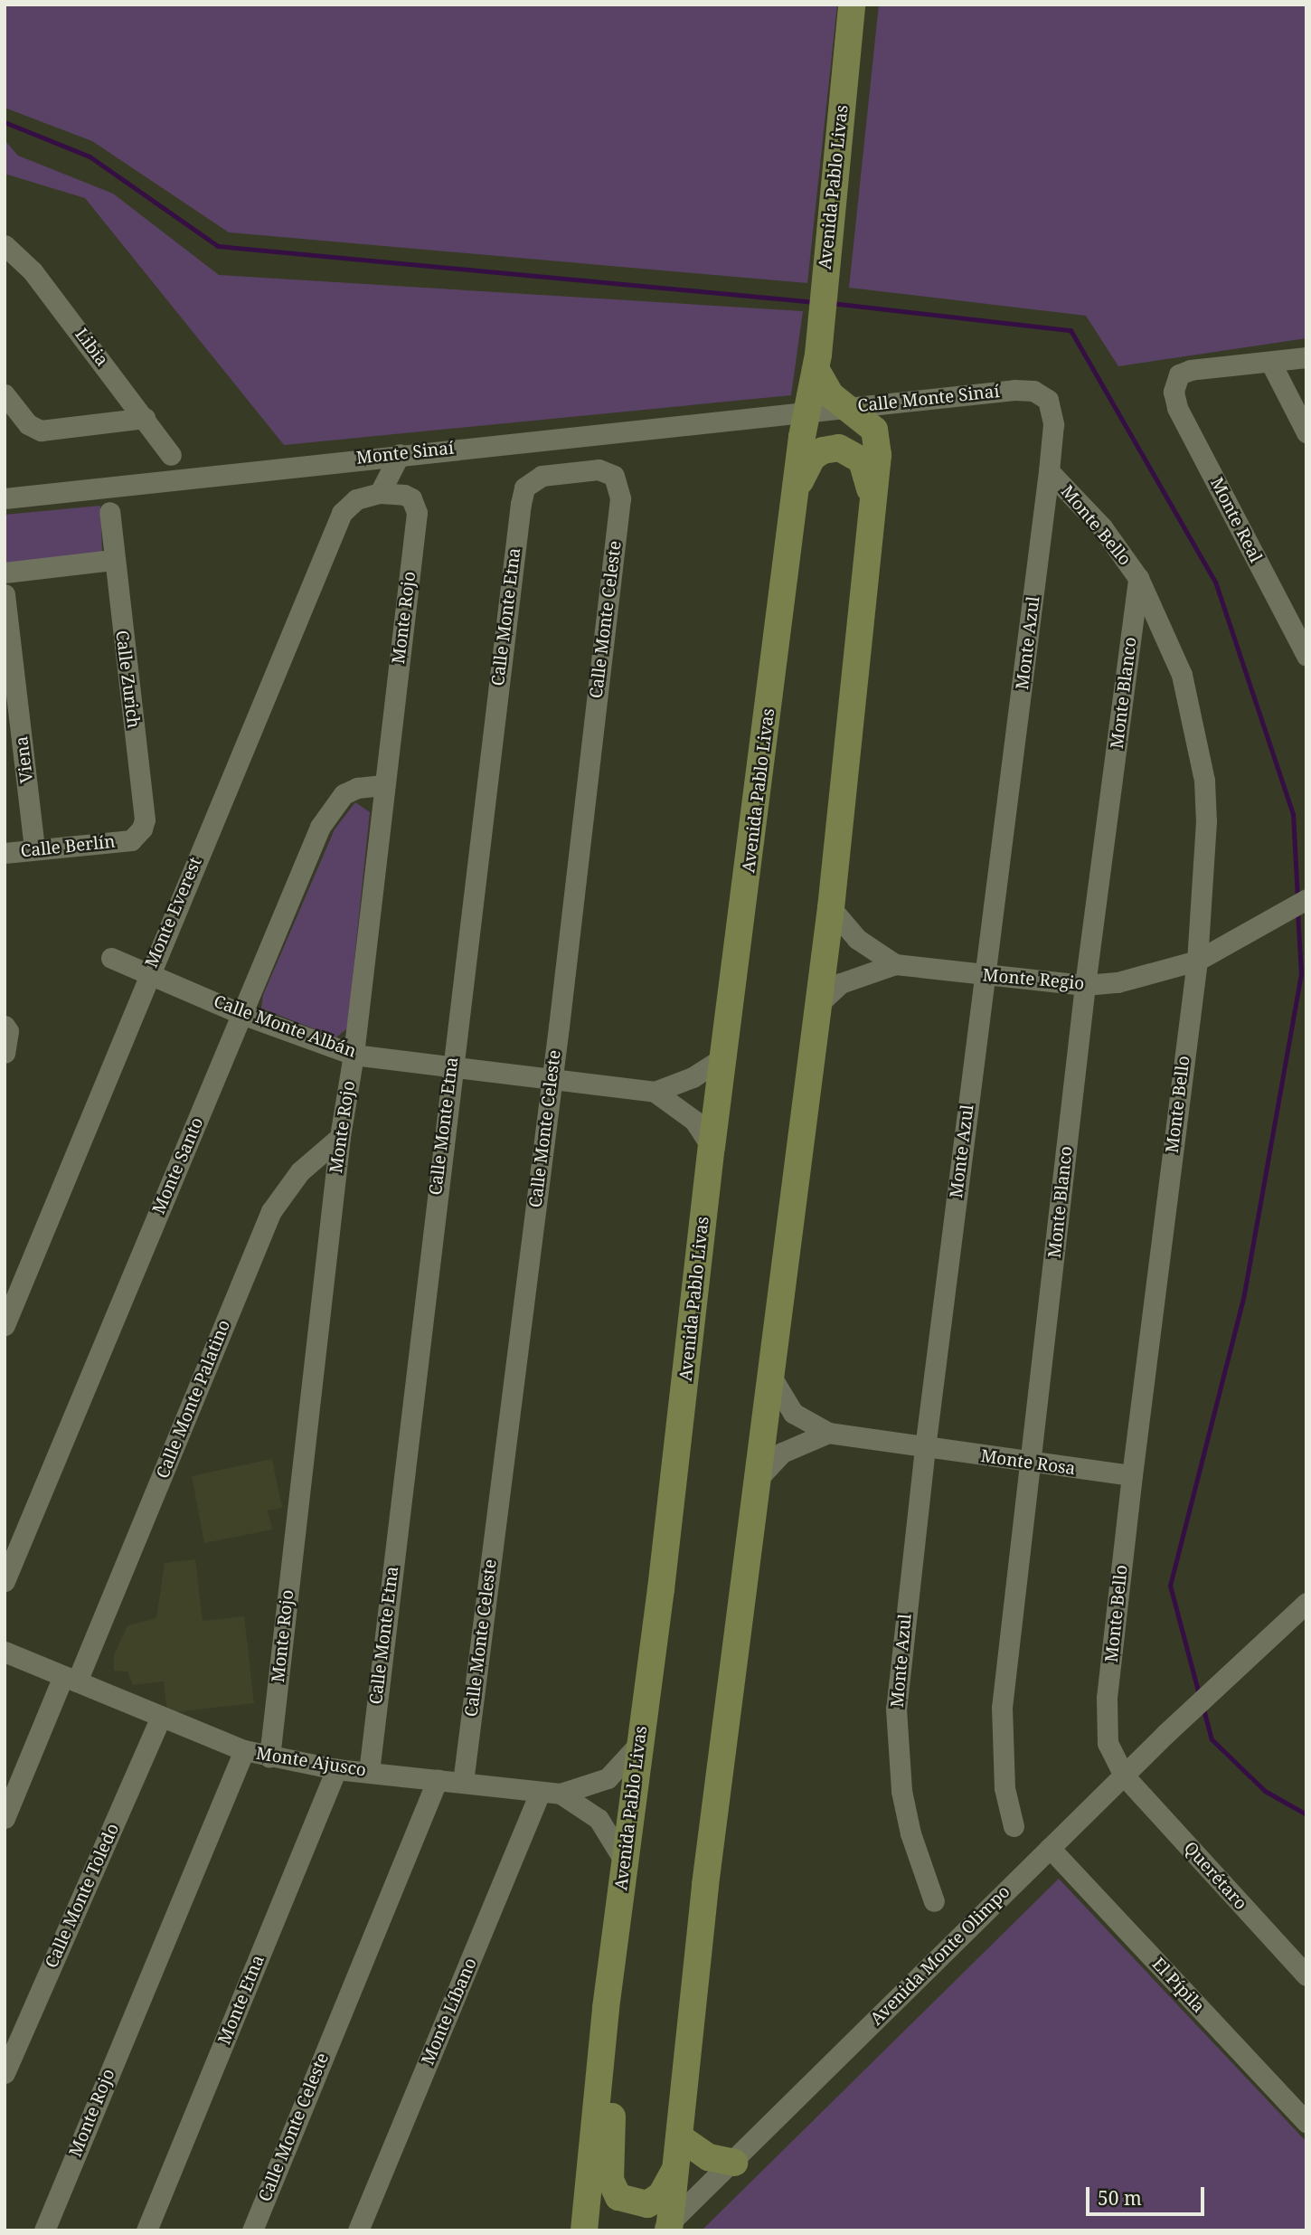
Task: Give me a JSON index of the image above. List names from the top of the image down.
{
  "streets": {
    "main road": ["Avenida Pablo Livas"],
    "street": [
      "Libia",
      "Calle Monte Sinaí",
      "Monte Sinaí",
      "Monte Real",
      "Monte Bello",
      "Calle Monte Etna",
      "Monte Rojo",
      "Calle Monte Celeste",
      "Monte Azul",
      "Calle Zurich",
      "Monte Blanco",
      "Viena",
      "Calle Berlín",
      "Monte Everest",
      "Monte Regio",
      "Calle Monte Albán",
      "Monte Santo",
      "Calle Monte Palatino",
      "Monte Rosa",
      "Monte Ajusco",
      "Querétaro",
      "Calle Monte Toledo",
      "Avenida Monte Olimpo",
      "El Pípila",
      "Monte Etna",
      "Monte Líbano"
    ]
  },
  "crossings": [
    ["Avenida Pablo Livas", "Calle Monte Sinaí"],
    ["Avenida Pablo Livas", "Monte Sinaí"],
    ["Avenida Pablo Livas", "Calle Monte Albán"],
    ["Avenida Pablo Livas", "Monte Ajusco"],
    ["Calle Monte Sinaí", "Monte Sinaí"],
    ["Calle Monte Sinaí", "Monte Azul"],
    ["Monte Bello", "Monte Azul"],
    ["Monte Bello", "Monte Blanco"],
    ["Monte Bello", "Monte Regio"],
    ["Monte Bello", "Monte Rosa"],
    ["Monte Bello", "Querétaro"],
    ["Monte Bello", "Avenida Monte Olimpo"],
    ["Calle Monte Etna", "Calle Monte Celeste"],
    ["Calle Monte Etna", "Calle Monte Albán"],
    ["Calle Monte Etna", "Monte Ajusco"],
    ["Monte Rojo", "Monte Everest"],
    ["Monte Rojo", "Calle Monte Albán"],
    ["Monte Rojo", "Monte Santo"],
    ["Monte Rojo", "Calle Monte Palatino"],
    ["Monte Rojo", "Monte Ajusco"],
    ["Calle Monte Celeste", "Calle Monte Albán"],
    ["Calle Monte Celeste", "Monte Ajusco"],
    ["Monte Azul", "Monte Regio"],
    ["Monte Azul", "Monte Rosa"],
    ["Calle Zurich", "Calle Berlín"],
    ["Monte Blanco", "Monte Regio"],
    ["Monte Blanco", "Monte Rosa"],
    ["Viena", "Calle Berlín"],
    ["Monte Everest", "Calle Monte Albán"],
    ["Calle Monte Albán", "Monte Santo"],
    ["Calle Monte Palatino", "Monte Ajusco"],
    ["Monte Ajusco", "Calle Monte Toledo"],
    ["Monte Ajusco", "Monte Etna"],
    ["Monte Ajusco", "Monte Líbano"],
    ["Querétaro", "Avenida Monte Olimpo"],
    ["Avenida Monte Olimpo", "El Pípila"]
  ],
  "scale_bar": "50 m"
}
